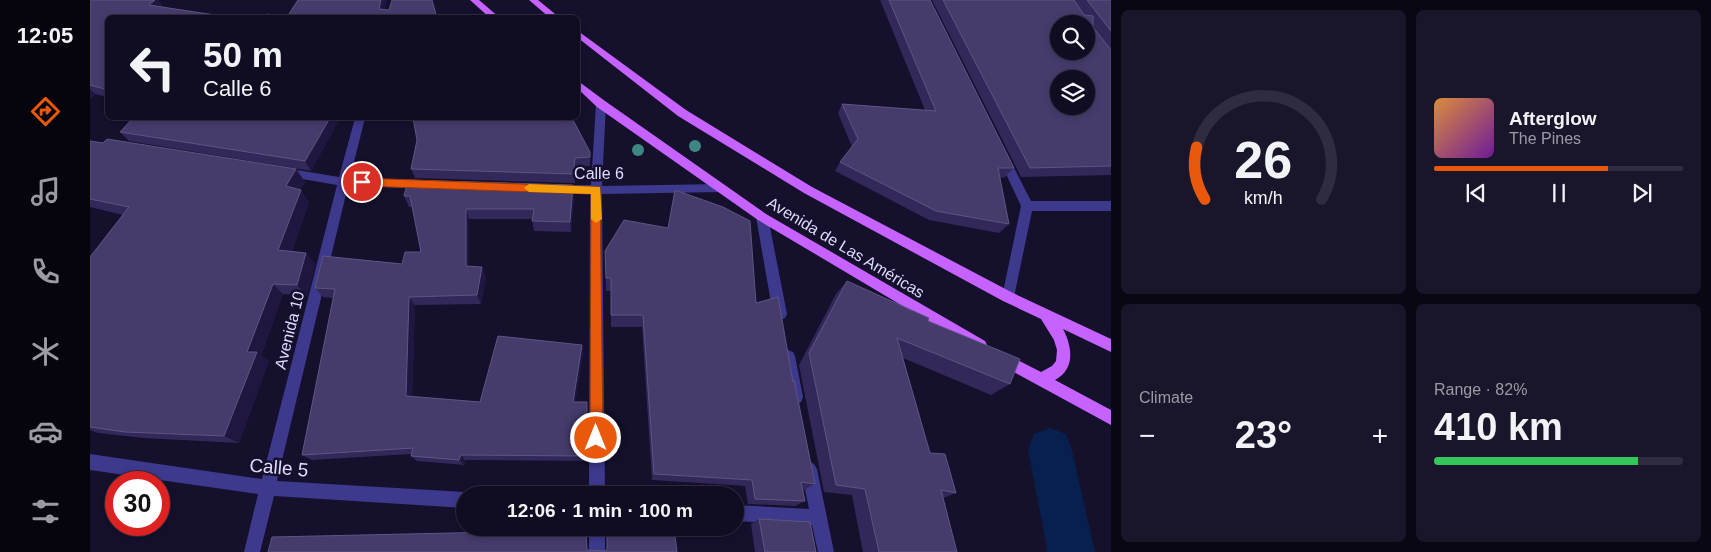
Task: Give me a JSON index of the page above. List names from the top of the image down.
{
  "streets": {
    "main road": ["Avenida de Las Américas"],
    "street": ["Calle 6", "Avenida 10", "Calle 5"]
  },
  "crossings": [
    ["Calle 6", "Avenida de Las Américas"],
    ["Avenida 10", "Calle 5"]
  ],
  "page": {
    "tabs": "12:05",
    "turn": ["50 m", "Calle 6"],
    "song": ["Afterglow", "The Pines"],
    "tile": [
      "Climate",
      ["Range · 82%", "410 km"]
    ],
    "heat": ["−", "23°", "+"],
    "limit": "30",
    "trip": "12:06 · 1 min · 100 m",
    "gauge": ["26", "km/h"]
  }
}
